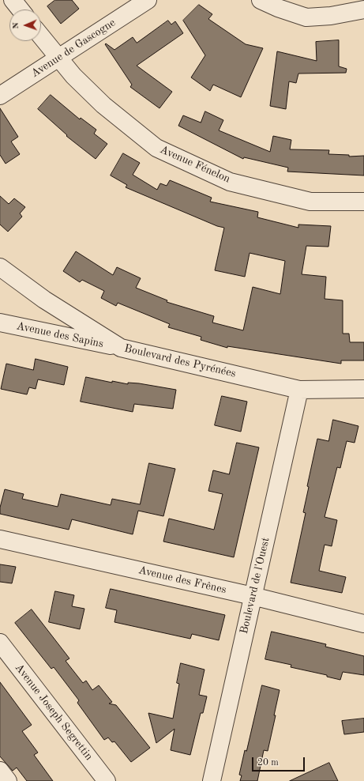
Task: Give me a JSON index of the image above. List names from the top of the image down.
{
  "streets": {
    "street": [
      "Avenue de Gascogne",
      "Avenue Fénelon",
      "Avenue des Sapins",
      "Boulevard des Pyrénées",
      "Avenue des Frênes",
      "Boulevard de l'Ouest",
      "Avenue Joseph Segrettin"
    ]
  },
  "crossings": [
    ["Avenue de Gascogne", "Avenue Fénelon"],
    ["Avenue des Sapins", "Boulevard des Pyrénées"],
    ["Boulevard des Pyrénées", "Boulevard de l'Ouest"],
    ["Avenue des Frênes", "Boulevard de l'Ouest"]
  ],
  "scale_bar": "20 m",
  "north": "left"
}
